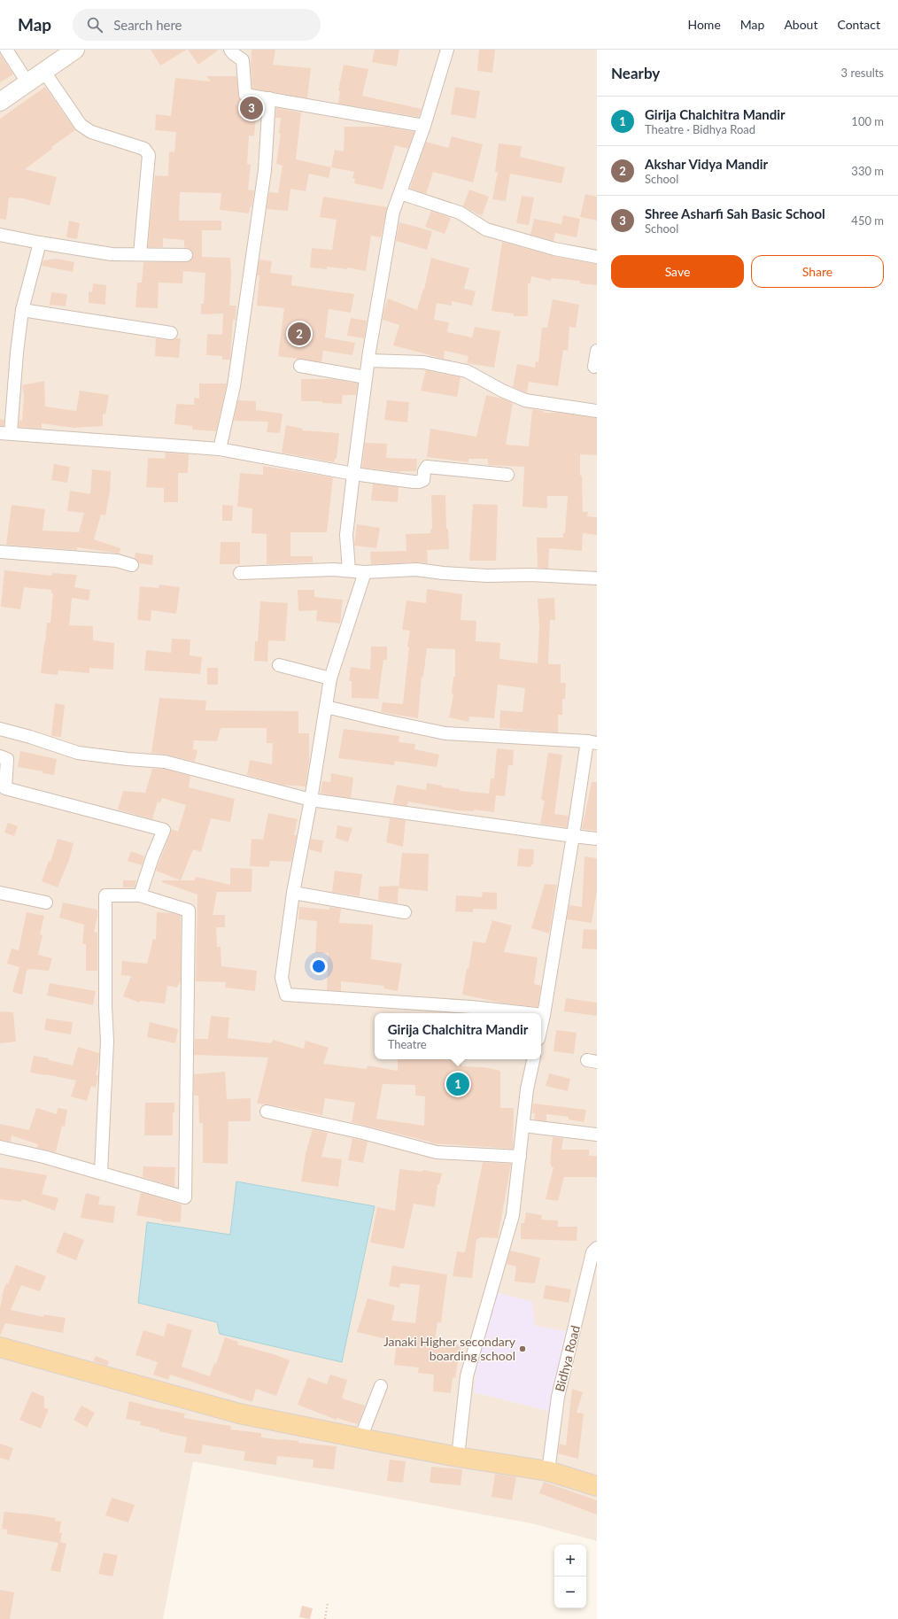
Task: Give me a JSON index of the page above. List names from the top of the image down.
{
  "streets": {
    "street": ["Bidhya Road"]
  },
  "places": ["Janaki Higher secondary boarding school"],
  "page": {
    "header": "Map",
    "search": "Search here",
    "nav": [
      "Home",
      "Map",
      "About",
      "Contact"
    ],
    "heading": ["Nearby", "3 results"],
    "pins": ["3", "2", "1"],
    "list": [
      {
        "mark": "1",
        "name": "Girija Chalchitra Mandir",
        "note": "Theatre · Bidhya Road",
        "value": "100 m"
      },
      {
        "mark": "2",
        "name": "Akshar Vidya Mandir",
        "note": "School",
        "value": "330 m"
      },
      {
        "mark": "3",
        "name": "Shree Asharfi Sah Basic School",
        "note": "School",
        "value": "450 m"
      }
    ],
    "buttons": ["Save", "Share"],
    "popup": ["Girija Chalchitra Mandir", "Theatre"],
    "map_buttons": ["+", "−"]
  }
}
